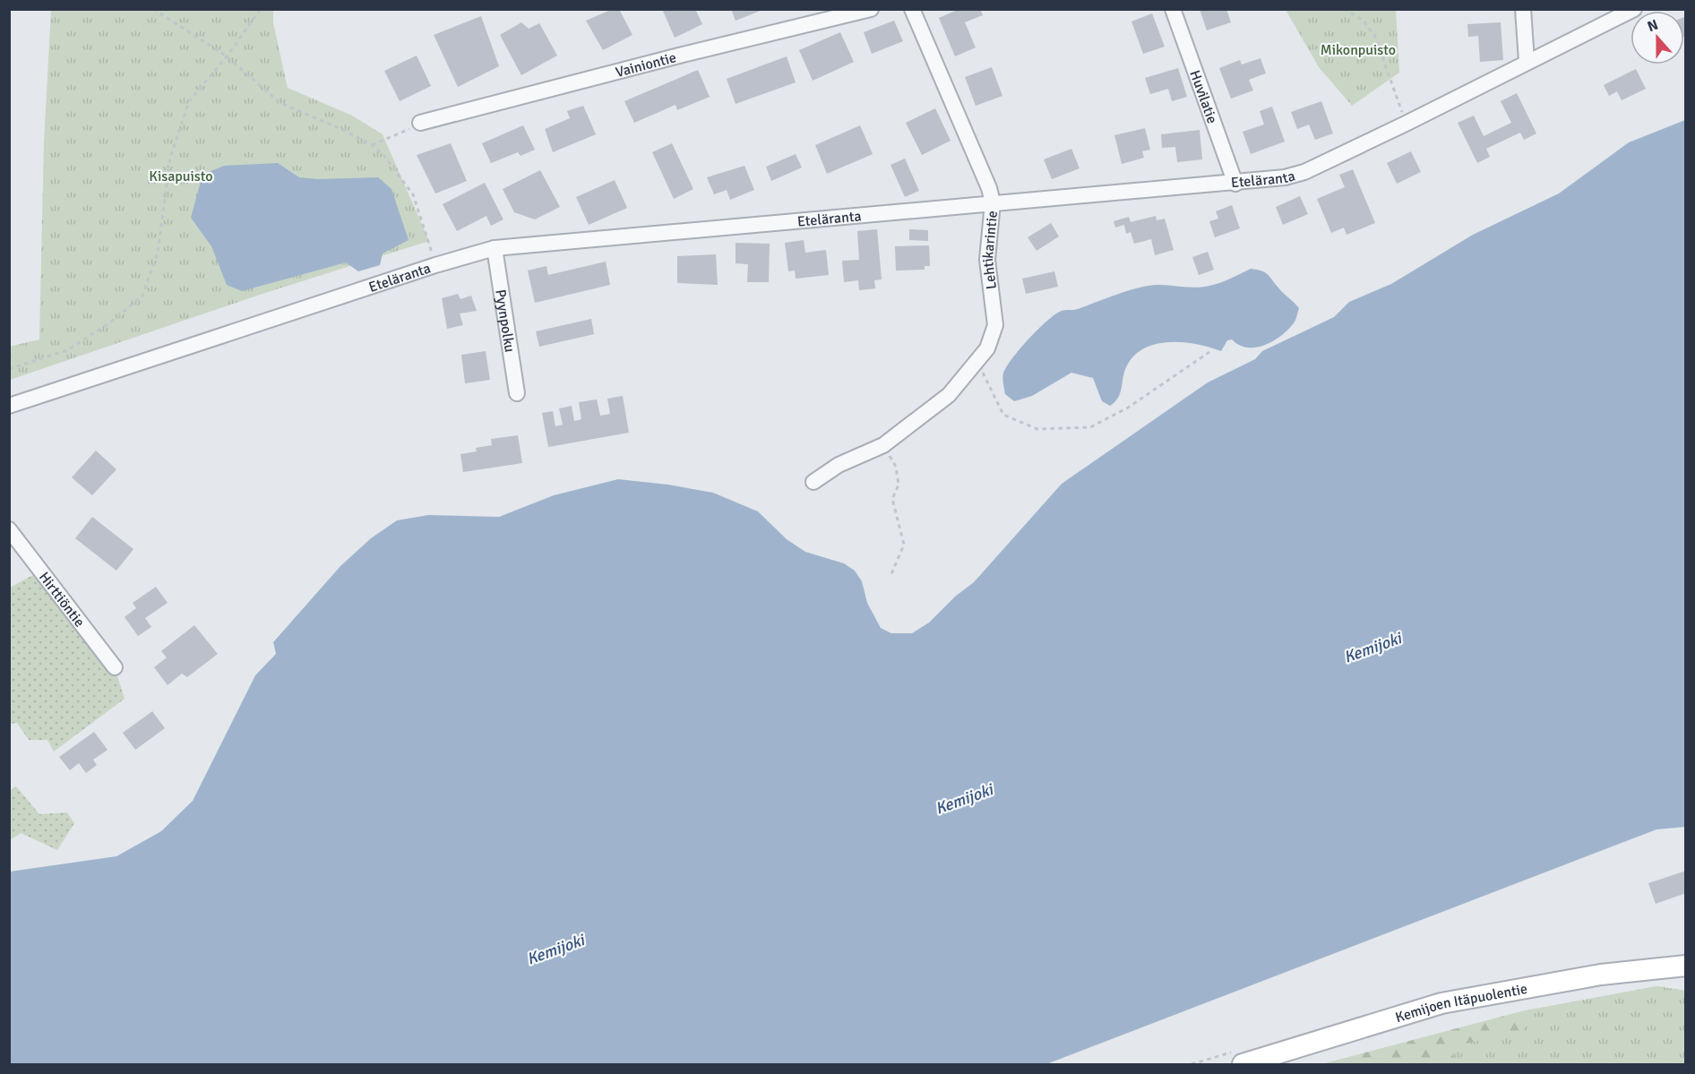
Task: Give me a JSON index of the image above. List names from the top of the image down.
{
  "streets": {
    "main road": ["Kemijoen Itäpuolentie"],
    "street": [
      "Vainiontie",
      "Huvilatie",
      "Eteläranta",
      "Lehtikarintie",
      "Pyynpolku",
      "Hirttiöntie"
    ]
  },
  "crossings": [
    ["Huvilatie", "Eteläranta"],
    ["Eteläranta", "Lehtikarintie"],
    ["Eteläranta", "Pyynpolku"]
  ],
  "water": ["Kemijoki"],
  "parks": ["Mikonpuisto", "Kisapuisto"],
  "north": "top"
}
